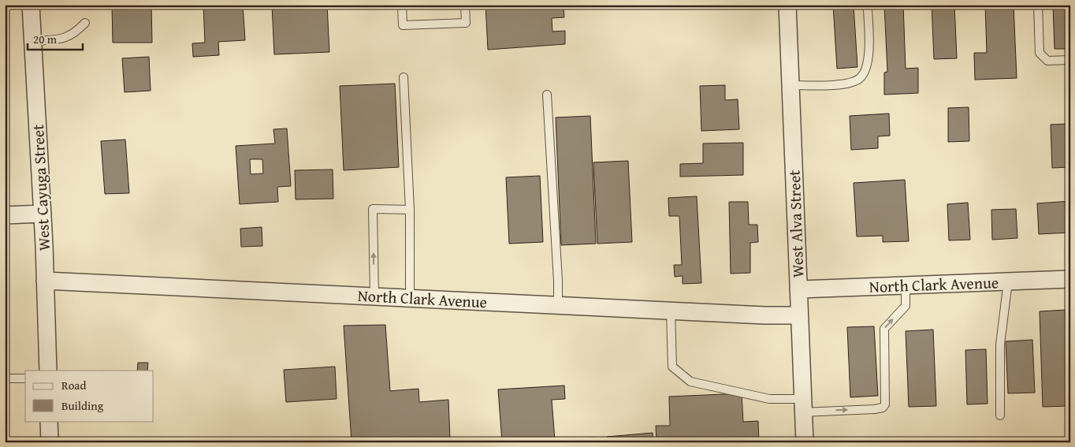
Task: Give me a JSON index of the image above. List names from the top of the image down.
{
  "streets": {
    "street": ["West Cayuga Street", "West Alva Street", "North Clark Avenue"]
  },
  "crossings": [
    ["West Cayuga Street", "North Clark Avenue"],
    ["West Alva Street", "North Clark Avenue"]
  ],
  "legend": ["Road", "Building"],
  "scale_bar": "20 m"
}
